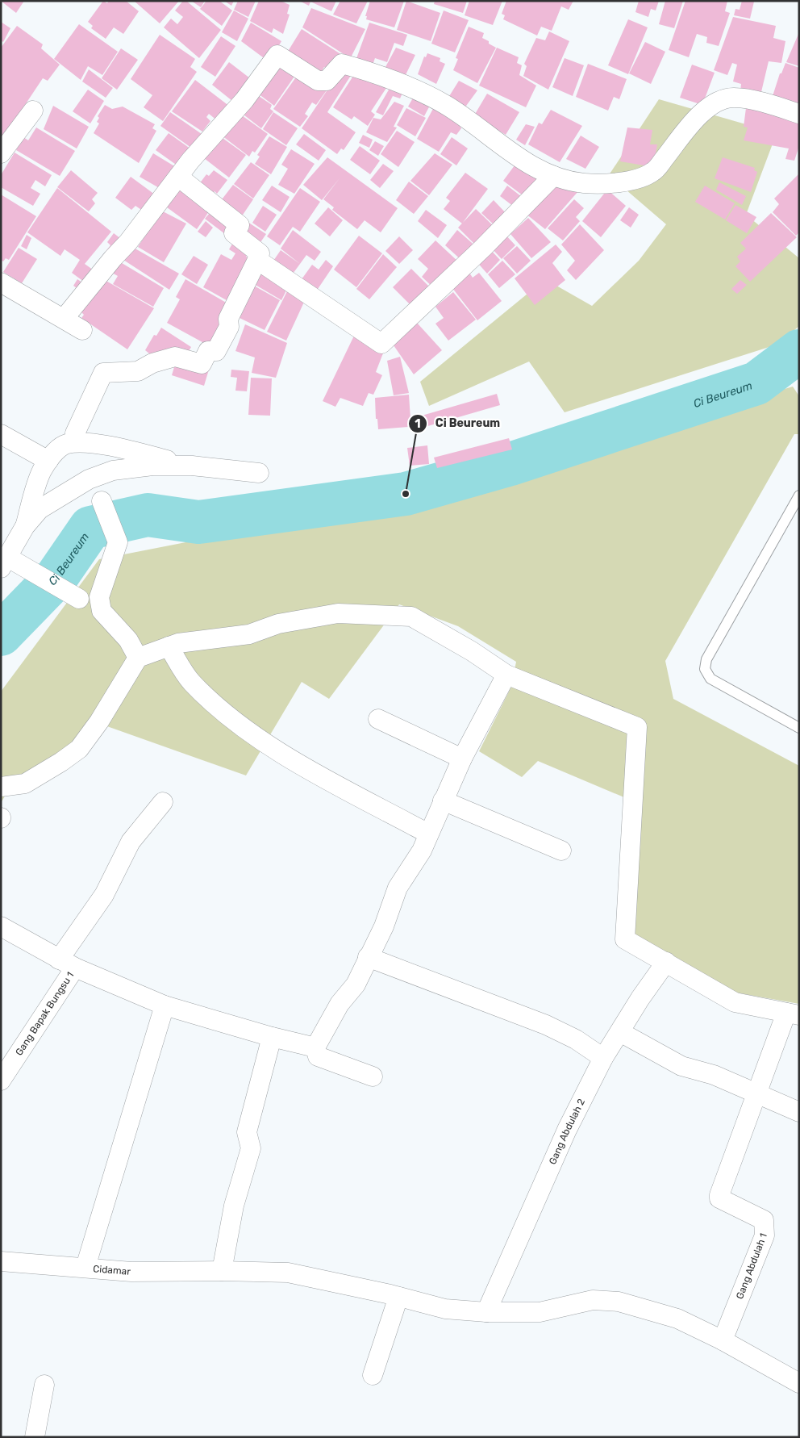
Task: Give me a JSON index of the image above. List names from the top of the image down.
{
  "streets": {
    "street": [
      "Gang Bapak Bungsu 1",
      "Gang Abdulah 2",
      "Gang Abdulah 1",
      "Cidamar"
    ]
  },
  "crossings": [
    ["Gang Abdulah 2", "Cidamar"],
    ["Gang Abdulah 1", "Cidamar"]
  ],
  "water": ["Ci Beureum"],
  "places": ["Ci Beureum"]
}
